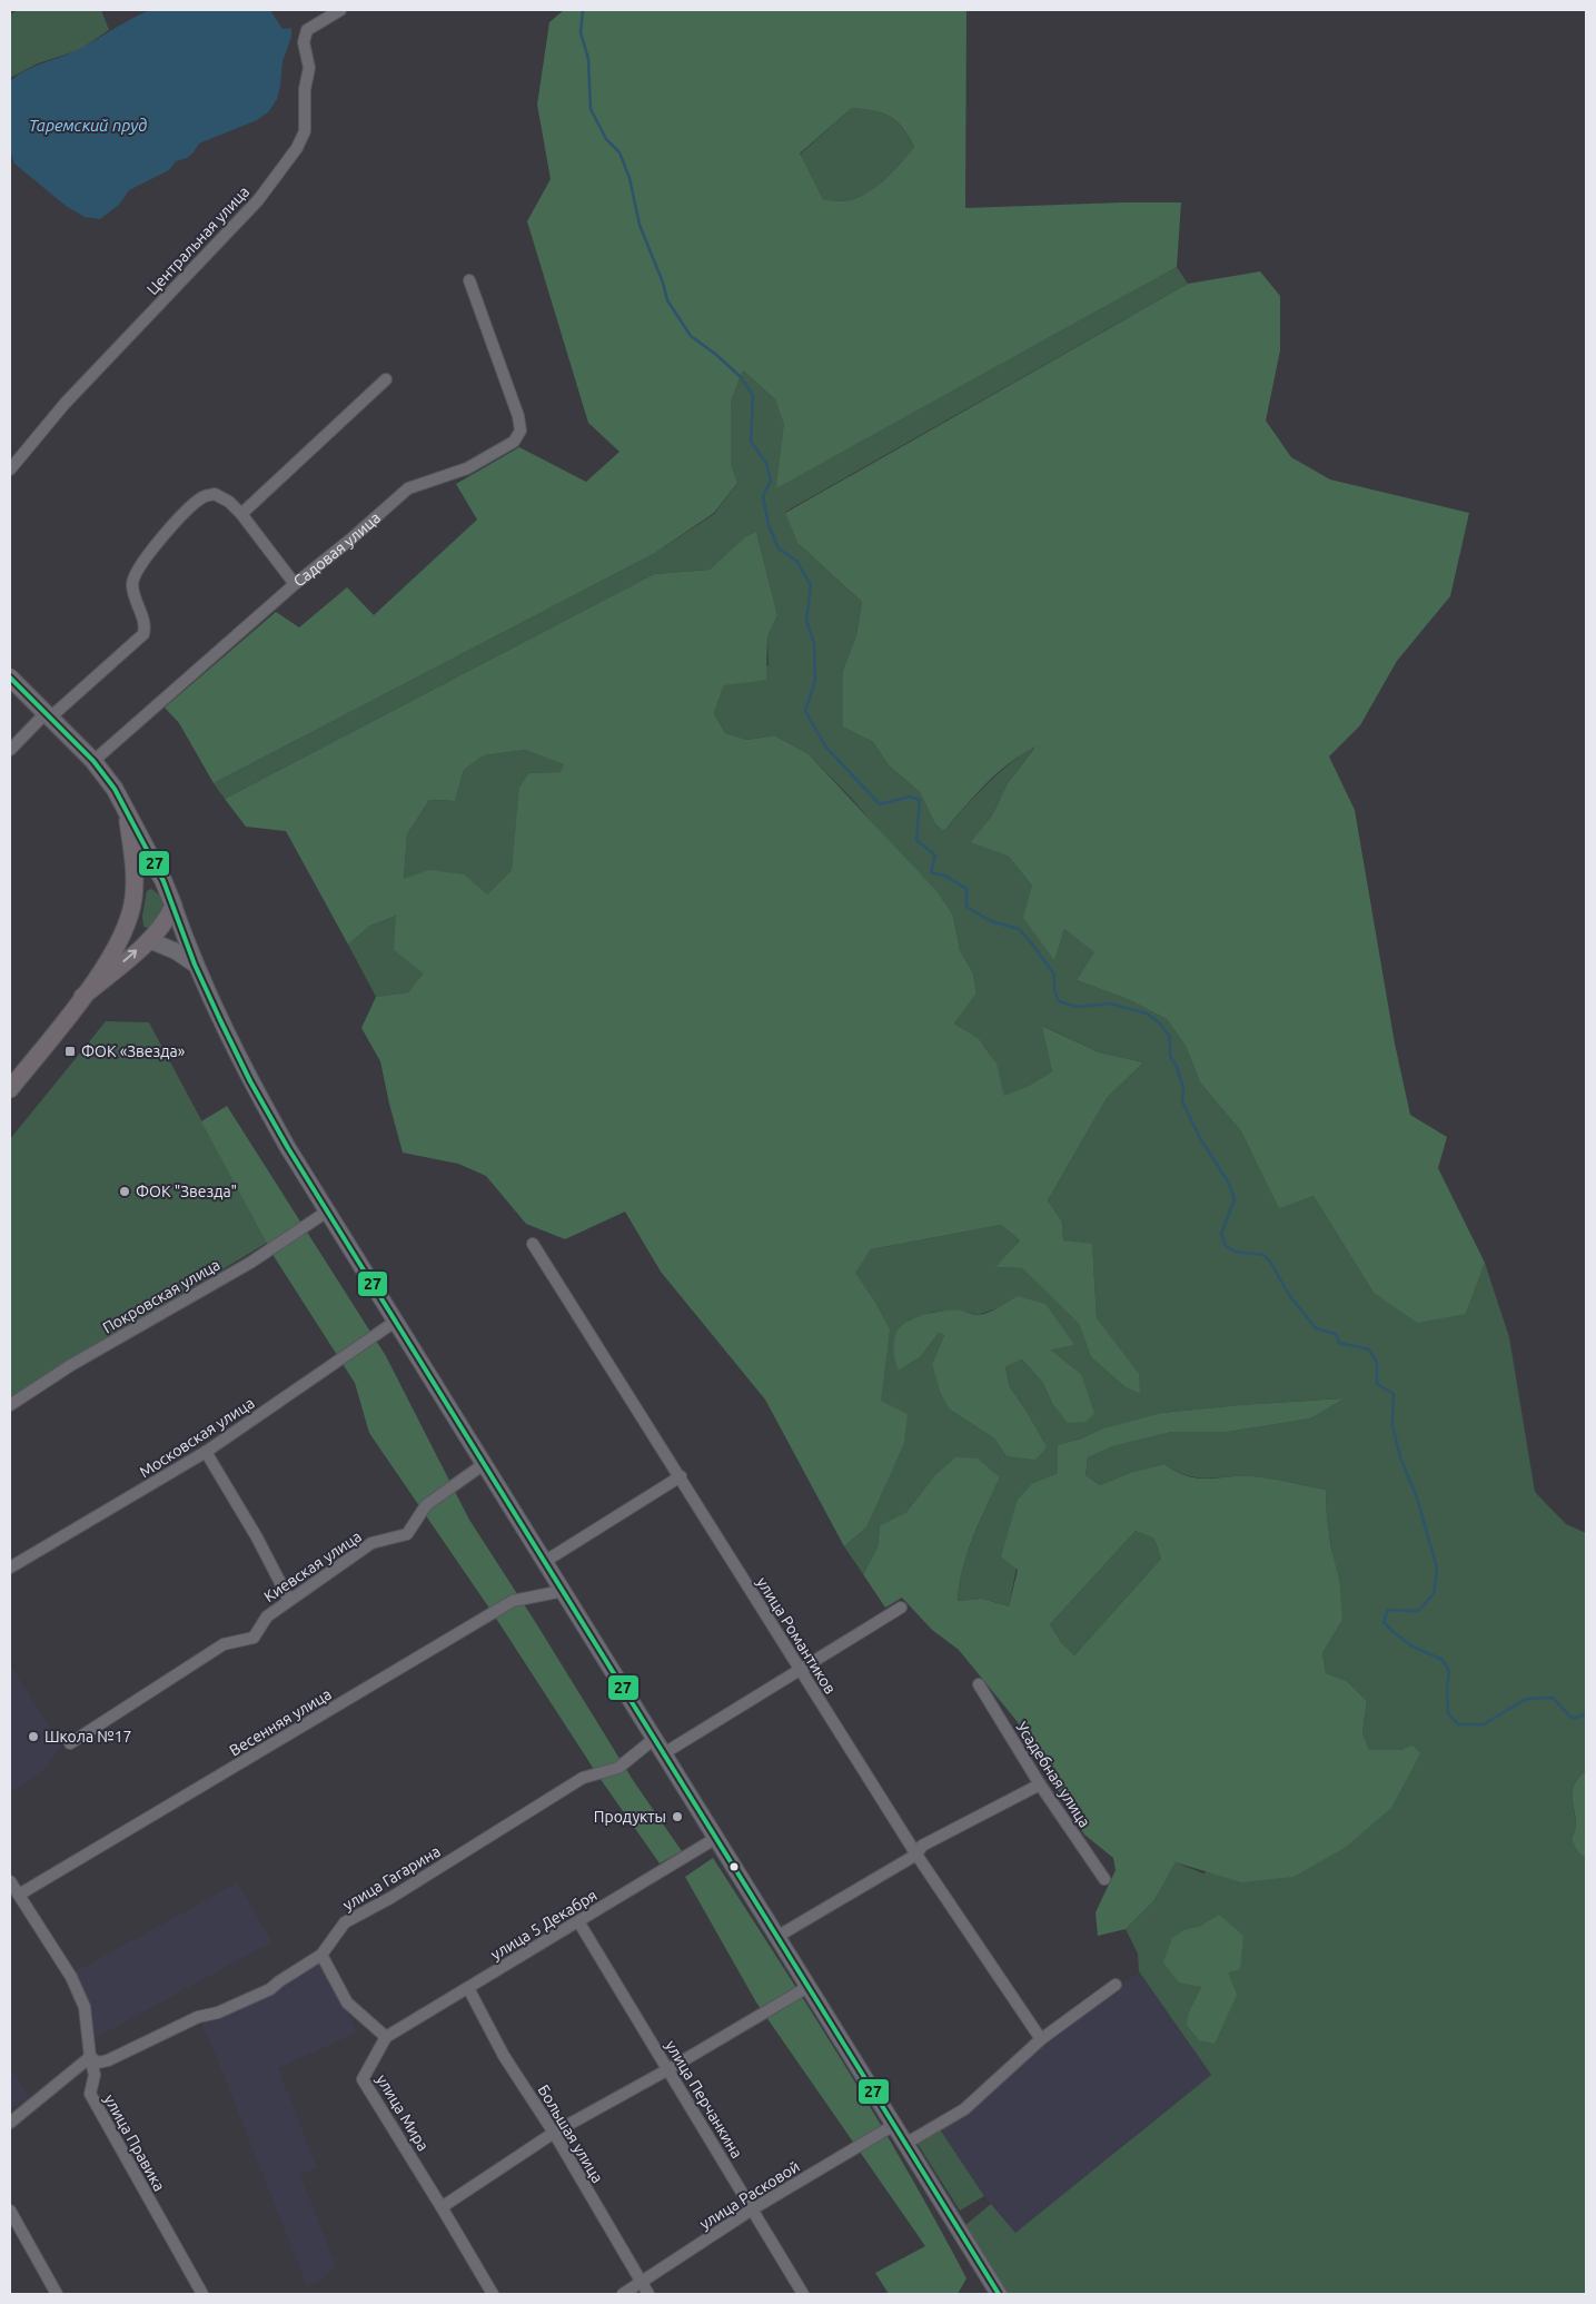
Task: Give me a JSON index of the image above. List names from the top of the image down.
{
  "streets": {
    "street": [
      "Центральная улица",
      "Садовая улица",
      "Покровская улица",
      "Московская улица",
      "Киевская улица",
      "улица Романтиков",
      "Весенняя улица",
      "Усадебная улица",
      "улица Гагарина",
      "улица 5 Декабря",
      "улица Перчанкина",
      "улица Мира",
      "Большая улица",
      "улица Правика",
      "улица Расковой"
    ]
  },
  "crossings": [
    ["Весенняя улица", "улица Правика"],
    ["улица Гагарина", "улица Правика"],
    ["улица 5 Декабря", "улица Перчанкина"],
    ["улица 5 Декабря", "улица Мира"],
    ["улица 5 Декабря", "Большая улица"],
    ["улица Перчанкина", "улица Расковой"],
    ["Большая улица", "улица Расковой"]
  ],
  "water": ["Таремский пруд"],
  "places": {
    "transit": ["ФОК «Звезда»"],
    "other": ["ФОК \"Звезда\"", "Школа №17", "Продукты"]
  },
  "lines": ["transit line 27"]
}
